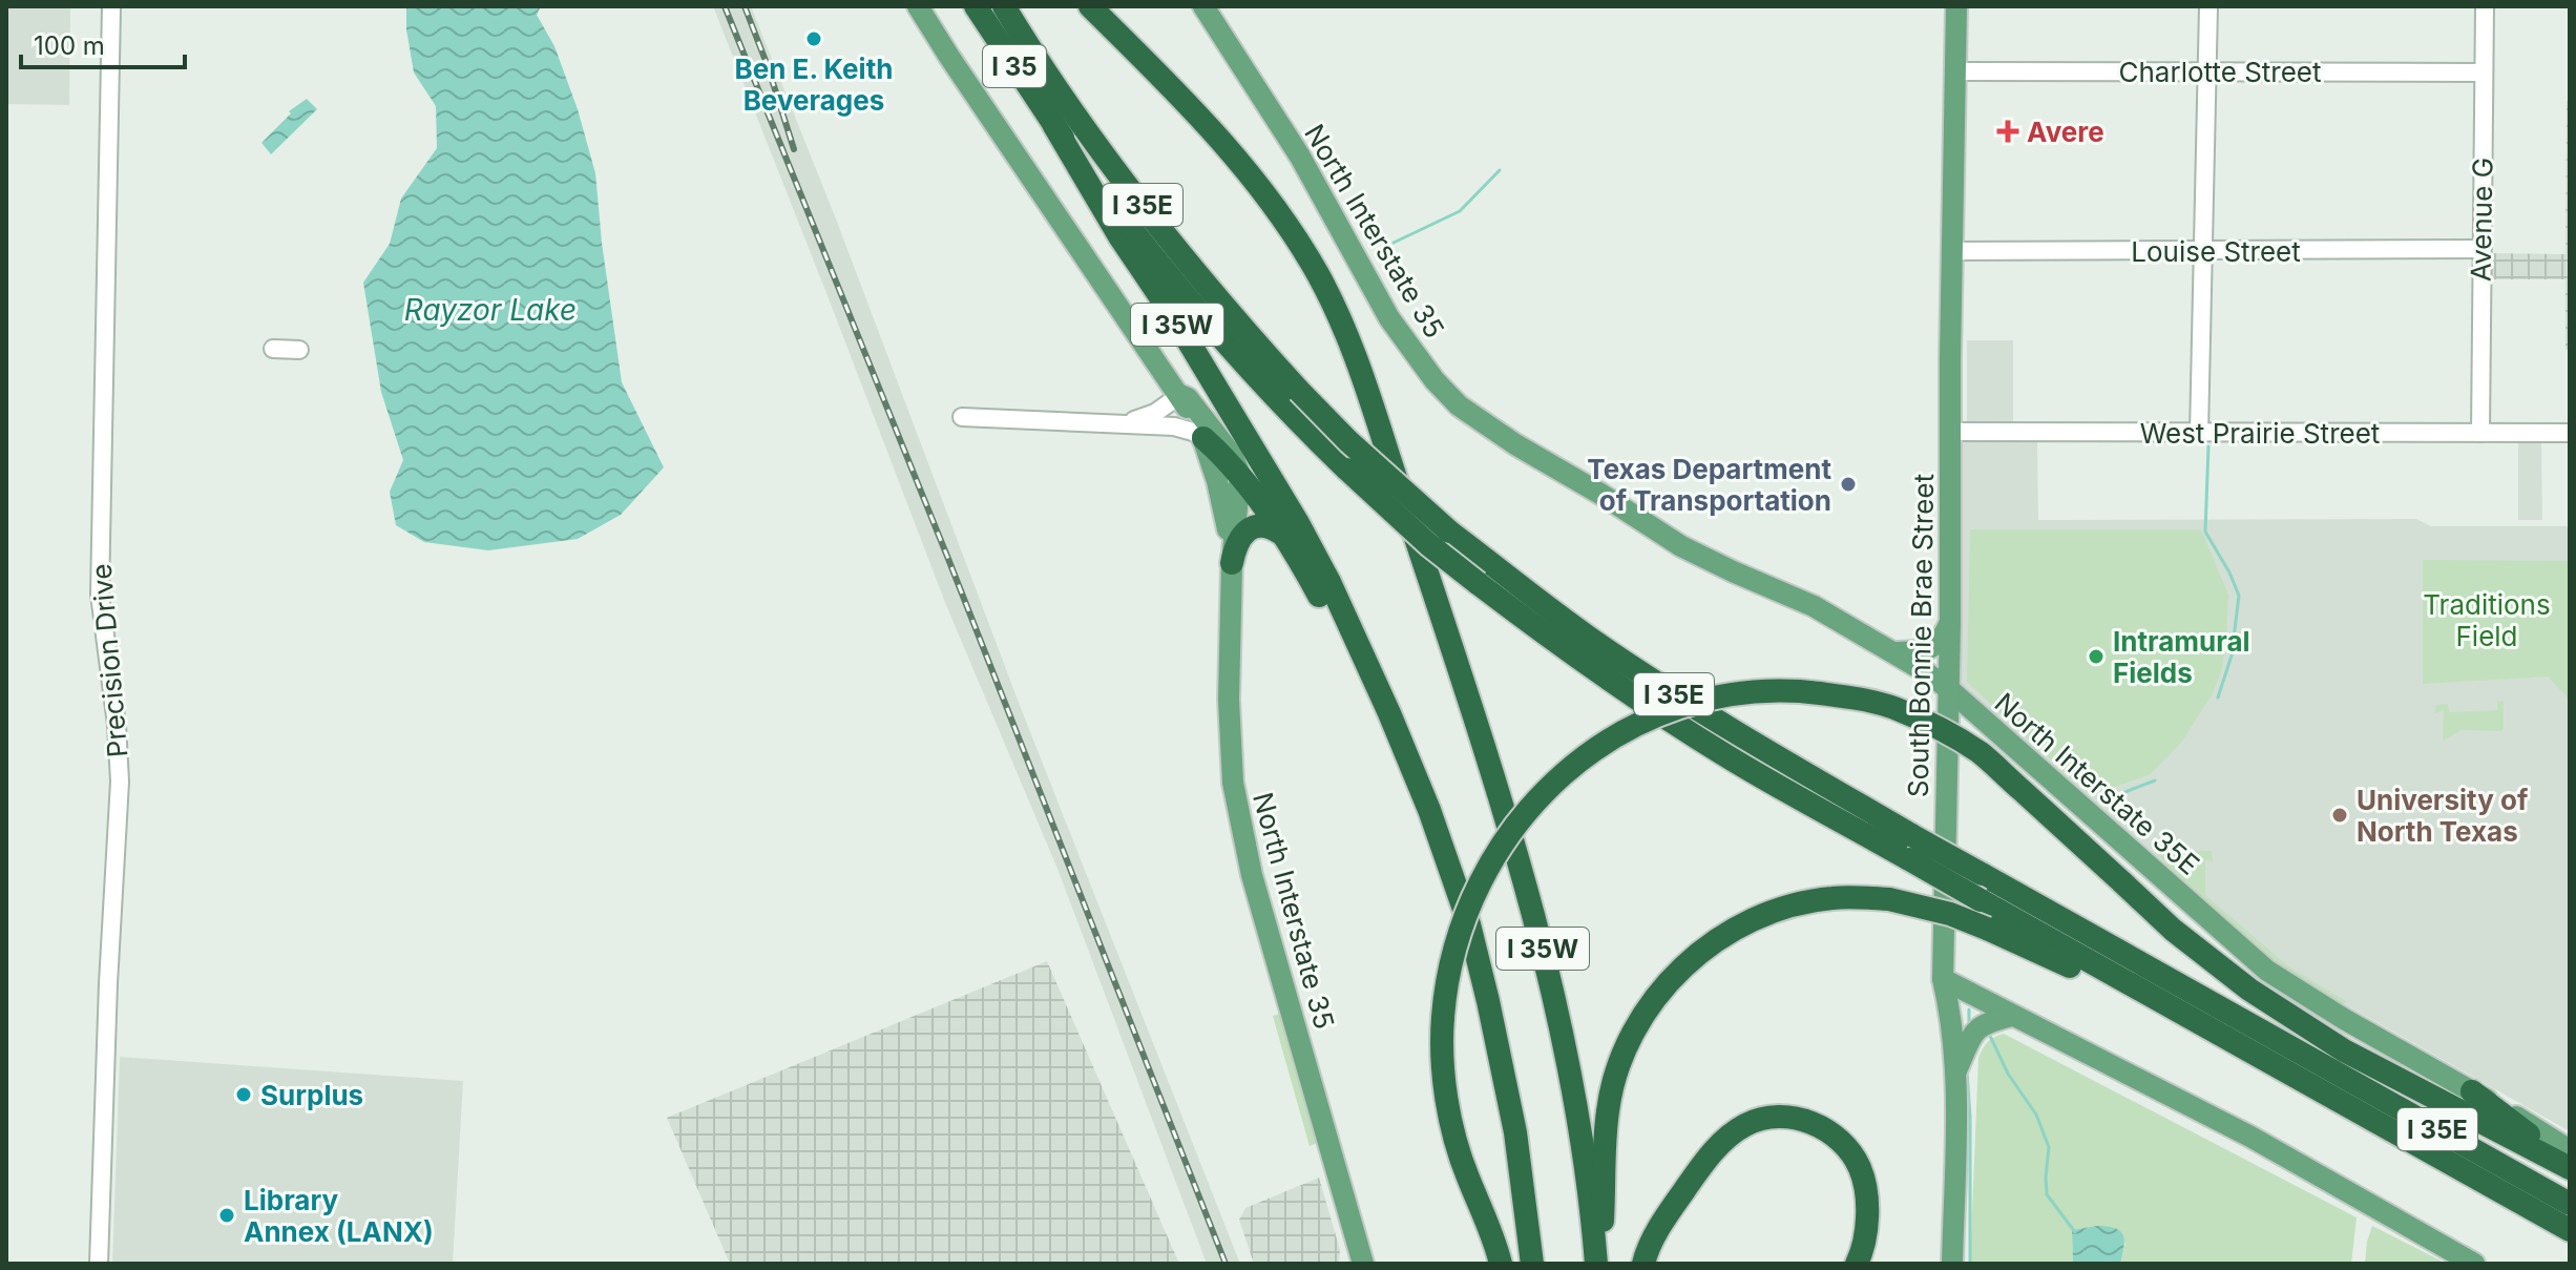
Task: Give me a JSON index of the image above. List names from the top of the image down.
{
  "streets": {
    "highway": ["I 35", "I 35E", "I 35W"],
    "main road": ["North Interstate 35", "South Bonnie Brae Street", "North Interstate 35E"],
    "street": [
      "Charlotte Street",
      "Avenue G",
      "Louise Street",
      "West Prairie Street",
      "Precision Drive"
    ]
  },
  "crossings": [
    ["I 35", "I 35E"],
    ["I 35", "I 35W"],
    ["Charlotte Street", "Avenue G"],
    ["Charlotte Street", "South Bonnie Brae Street"],
    ["I 35E", "I 35W"],
    ["Avenue G", "Louise Street"],
    ["Avenue G", "West Prairie Street"],
    ["North Interstate 35", "North Interstate 35E"],
    ["Louise Street", "South Bonnie Brae Street"],
    ["West Prairie Street", "South Bonnie Brae Street"],
    ["South Bonnie Brae Street", "North Interstate 35E"]
  ],
  "water": ["Rayzor Lake"],
  "parks": ["Traditions Field"],
  "places": {
    "other": [
      "Ben E. Keith Beverages",
      "Texas Department of Transportation",
      "Intramural Fields",
      "University of North Texas",
      "Surplus",
      "Library Annex (LANX)"
    ],
    "health": ["Avere"]
  },
  "scale_bar": "100 m"
}
